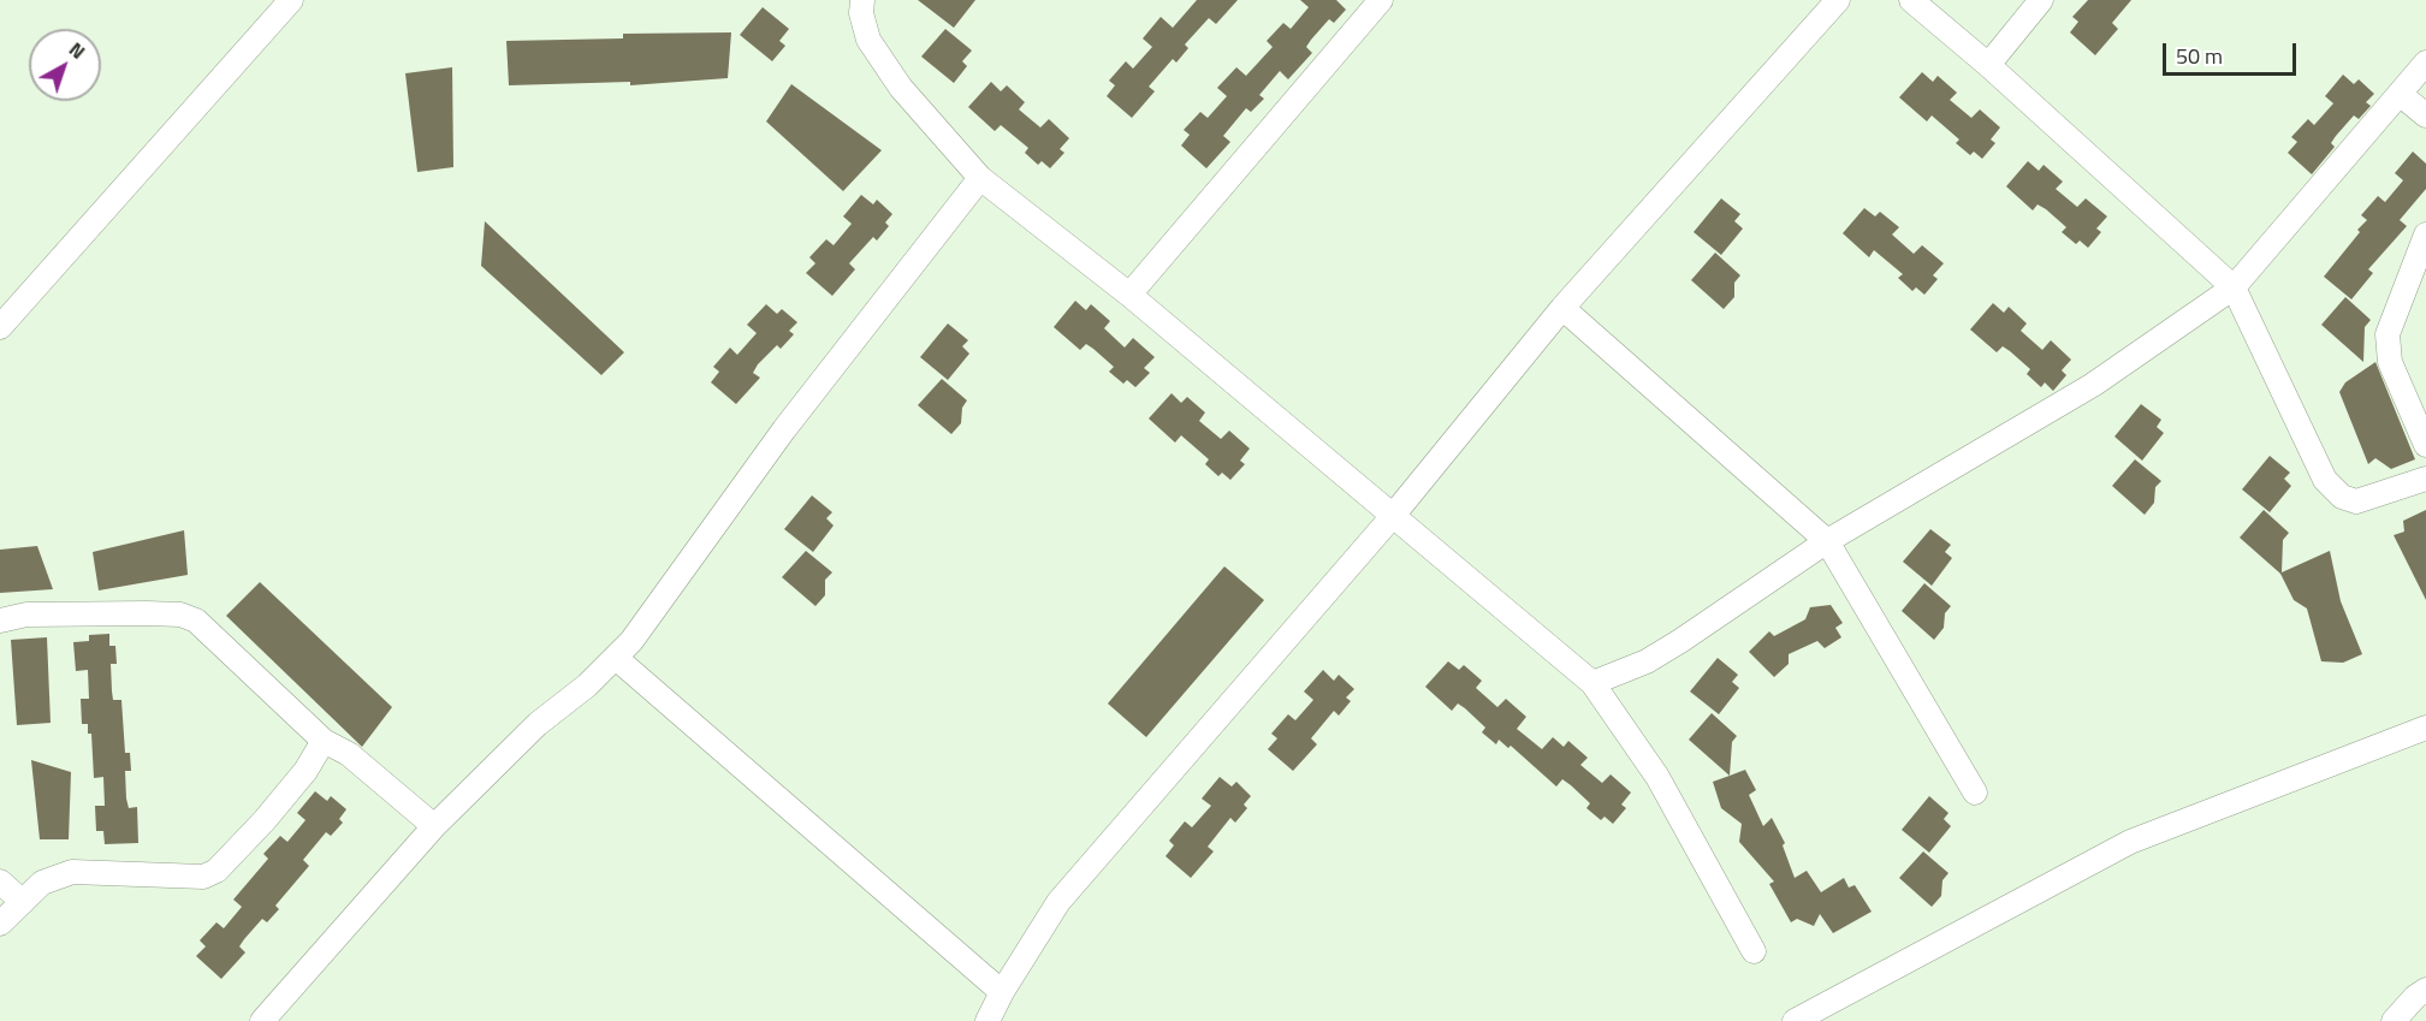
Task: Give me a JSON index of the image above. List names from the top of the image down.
{
  "scale_bar": "50 m",
  "north": "top right"
}
